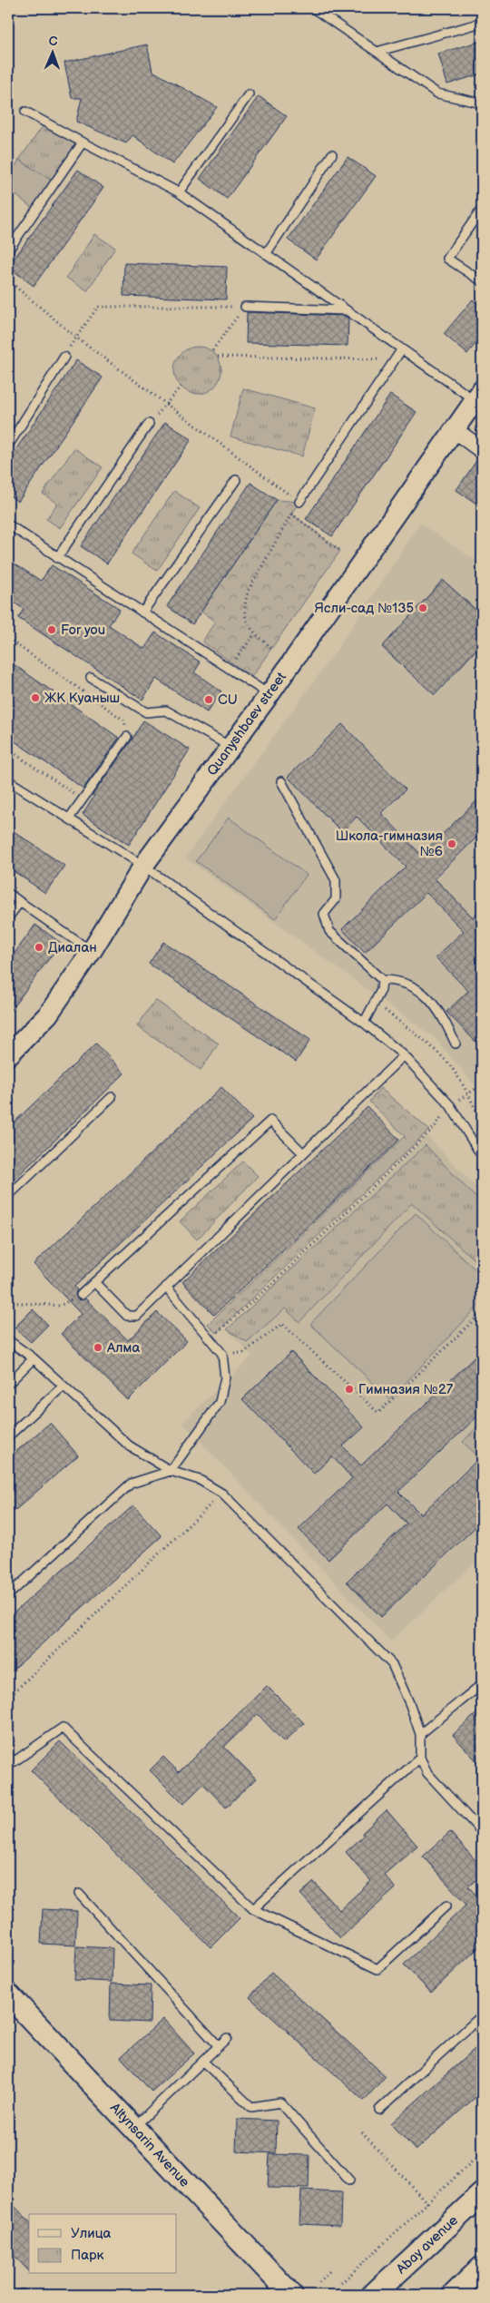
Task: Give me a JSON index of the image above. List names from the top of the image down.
{
  "streets": {
    "main road": ["Altynsarin Avenue", "Abay avenue"],
    "street": ["Quanyshbaev street"]
  },
  "places": [
    "Ясли-сад №135",
    "For you",
    "ЖК Куаныш",
    "CU",
    "Школа-гимназия №6",
    "Диалан",
    "Алма",
    "Гимназия №27"
  ],
  "legend": ["Улица", "Парк"],
  "north": "top"
}
